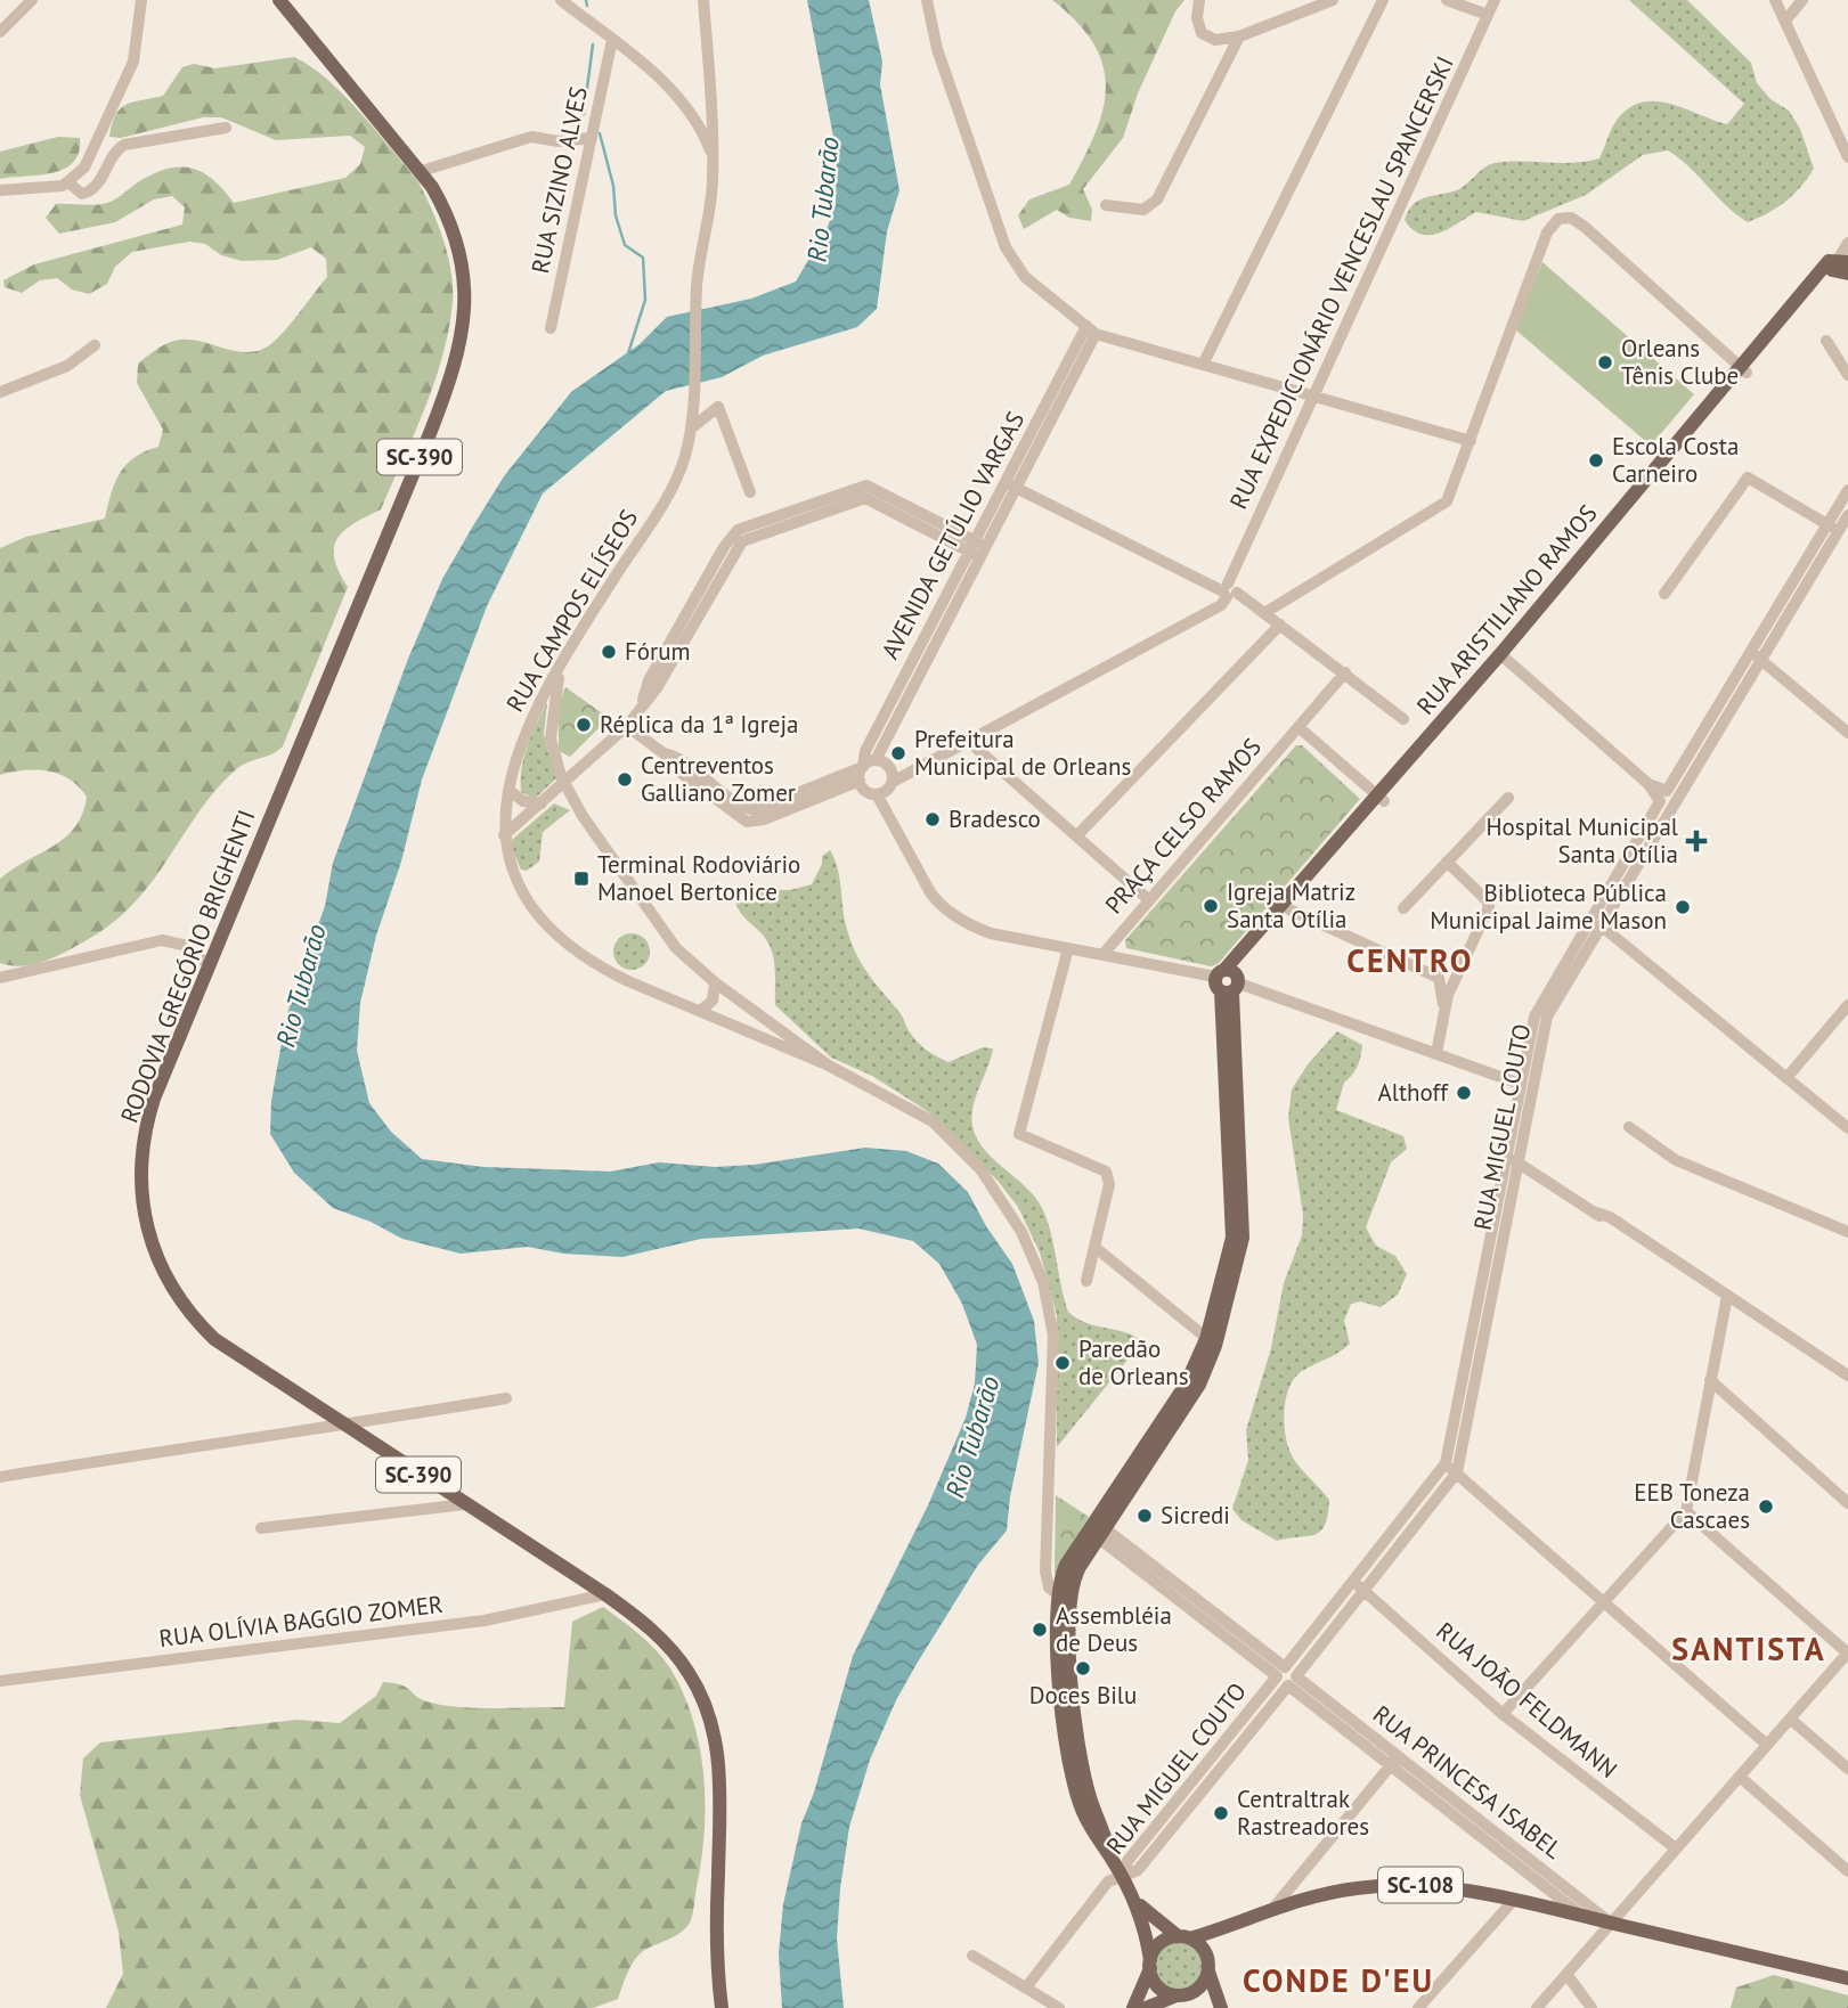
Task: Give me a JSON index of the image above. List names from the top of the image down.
{
  "streets": {
    "main road": [
      "SC-390",
      "RUA ARISTILIANO RAMOS",
      "RODOVIA GREGÓRIO BRIGHENTI",
      "SC-108"
    ],
    "street": [
      "RUA SIZINO ALVES",
      "RUA EXPEDICIONÁRIO VENCESLAU SPANCERSKI",
      "AVENIDA GETÚLIO VARGAS",
      "RUA CAMPOS ELÍSEOS",
      "PRAÇA CELSO RAMOS",
      "RUA MIGUEL COUTO",
      "RUA OLÍVIA BAGGIO ZOMER",
      "RUA JOÃO FELDMANN",
      "RUA PRINCESA ISABEL"
    ]
  },
  "crossings": [
    ["RUA EXPEDICIONÁRIO VENCESLAU SPANCERSKI", "AVENIDA GETÚLIO VARGAS"],
    ["RODOVIA GREGÓRIO BRIGHENTI", "RUA OLÍVIA BAGGIO ZOMER"],
    ["RUA MIGUEL COUTO", "RUA JOÃO FELDMANN"],
    ["RUA MIGUEL COUTO", "RUA PRINCESA ISABEL"],
    ["RUA PRINCESA ISABEL", "SC-108"]
  ],
  "districts": ["CENTRO", "SANTISTA", "CONDE D'EU"],
  "water": ["Rio Tubarão"],
  "places": {
    "other": [
      "Orleans Tênis Clube",
      "Escola Costa Carneiro",
      "Fórum",
      "Réplica da 1ª Igreja",
      "Prefeitura Municipal de Orleans",
      "Centreventos Galliano Zomer",
      "Bradesco",
      "Igreja Matriz Santa Otília",
      "Biblioteca Pública Municipal Jaime Mason",
      "Althoff",
      "Paredão de Orleans",
      "EEB Toneza Cascaes",
      "Sicredi",
      "Assembléia de Deus",
      "Doces Bilu",
      "Centraltrak Rastreadores"
    ],
    "health": ["Hospital Municipal Santa Otília"],
    "transit": ["Terminal Rodoviário Manoel Bertonice"]
  }
}
